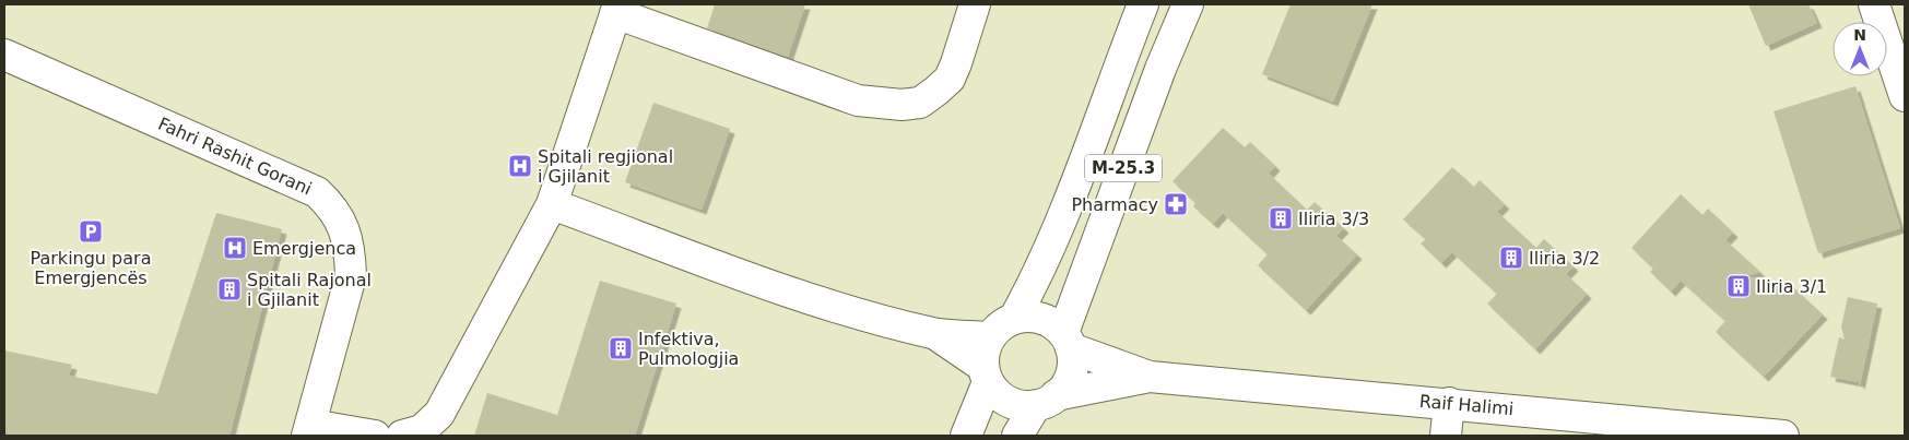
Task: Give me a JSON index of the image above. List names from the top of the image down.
{
  "streets": {
    "street": ["Fahri Rashit Gorani", "M-25.3", "Raif Halimi"]
  },
  "crossings": [
    ["M-25.3", "Raif Halimi"]
  ],
  "places": {
    "hospital": ["Spitali regjional i Gjilanit", "Emergjenca"],
    "pharmacy": ["Pharmacy"],
    "building": [
      "Iliria 3/3",
      "Iliria 3/2",
      "Iliria 3/1",
      "Spitali Rajonal i Gjilanit",
      "Infektiva, Pulmologjia"
    ],
    "parking": ["Parkingu para Emergjencës"]
  },
  "north": "top"
}
